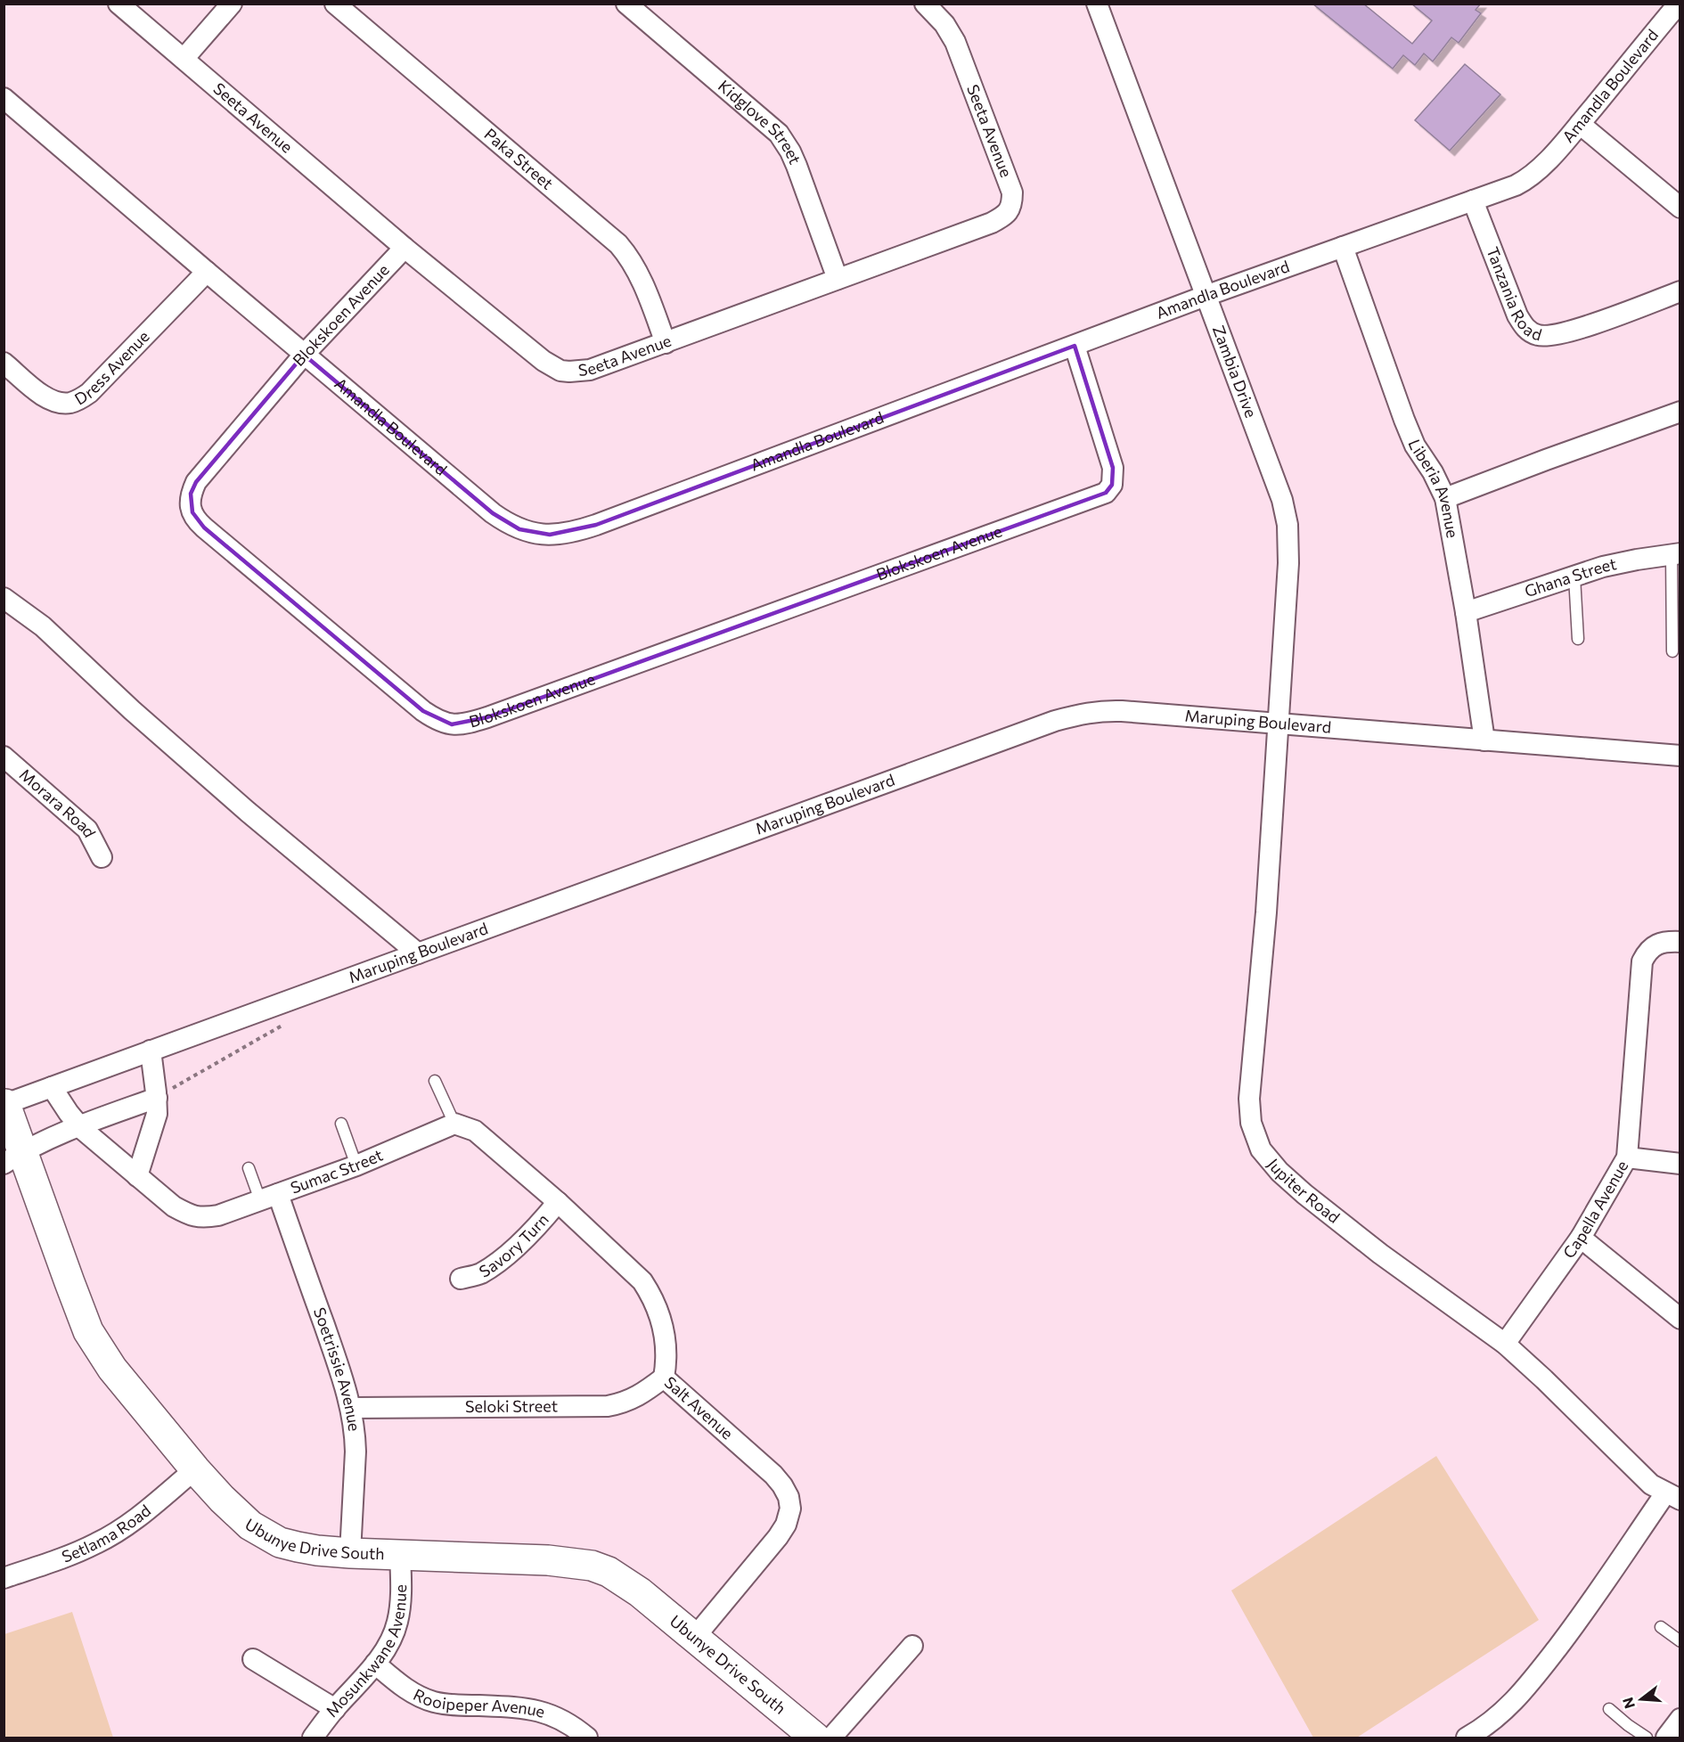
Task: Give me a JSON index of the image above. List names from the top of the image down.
{
  "streets": {
    "street": [
      "Amandla Boulevard",
      "Seeta Avenue",
      "Kidglove Street",
      "Paka Street",
      "Tanzania Road",
      "Blokskoen Avenue",
      "Dress Avenue",
      "Zambia Drive",
      "Liberia Avenue",
      "Ghana Street",
      "Maruping Boulevard",
      "Morara Road",
      "Sumac Street",
      "Jupiter Road",
      "Capella Avenue",
      "Savory Turn",
      "Soetrissie Avenue",
      "Seloki Street",
      "Salt Avenue",
      "Setlama Road",
      "Ubunye Drive South",
      "Mosunkwane Avenue",
      "Rooipeper Avenue"
    ]
  },
  "crossings": [
    ["Amandla Boulevard", "Tanzania Road"],
    ["Amandla Boulevard", "Blokskoen Avenue"],
    ["Amandla Boulevard", "Dress Avenue"],
    ["Amandla Boulevard", "Zambia Drive"],
    ["Amandla Boulevard", "Liberia Avenue"],
    ["Seeta Avenue", "Kidglove Street"],
    ["Seeta Avenue", "Paka Street"],
    ["Seeta Avenue", "Blokskoen Avenue"],
    ["Zambia Drive", "Maruping Boulevard"],
    ["Zambia Drive", "Jupiter Road"],
    ["Liberia Avenue", "Ghana Street"],
    ["Liberia Avenue", "Maruping Boulevard"],
    ["Maruping Boulevard", "Sumac Street"],
    ["Maruping Boulevard", "Jupiter Road"],
    ["Maruping Boulevard", "Ubunye Drive South"],
    ["Sumac Street", "Soetrissie Avenue"],
    ["Sumac Street", "Salt Avenue"],
    ["Jupiter Road", "Capella Avenue"],
    ["Savory Turn", "Salt Avenue"],
    ["Soetrissie Avenue", "Seloki Street"],
    ["Soetrissie Avenue", "Ubunye Drive South"],
    ["Seloki Street", "Salt Avenue"],
    ["Salt Avenue", "Ubunye Drive South"],
    ["Setlama Road", "Ubunye Drive South"],
    ["Ubunye Drive South", "Mosunkwane Avenue"],
    ["Mosunkwane Avenue", "Rooipeper Avenue"]
  ],
  "north": "left"
}
